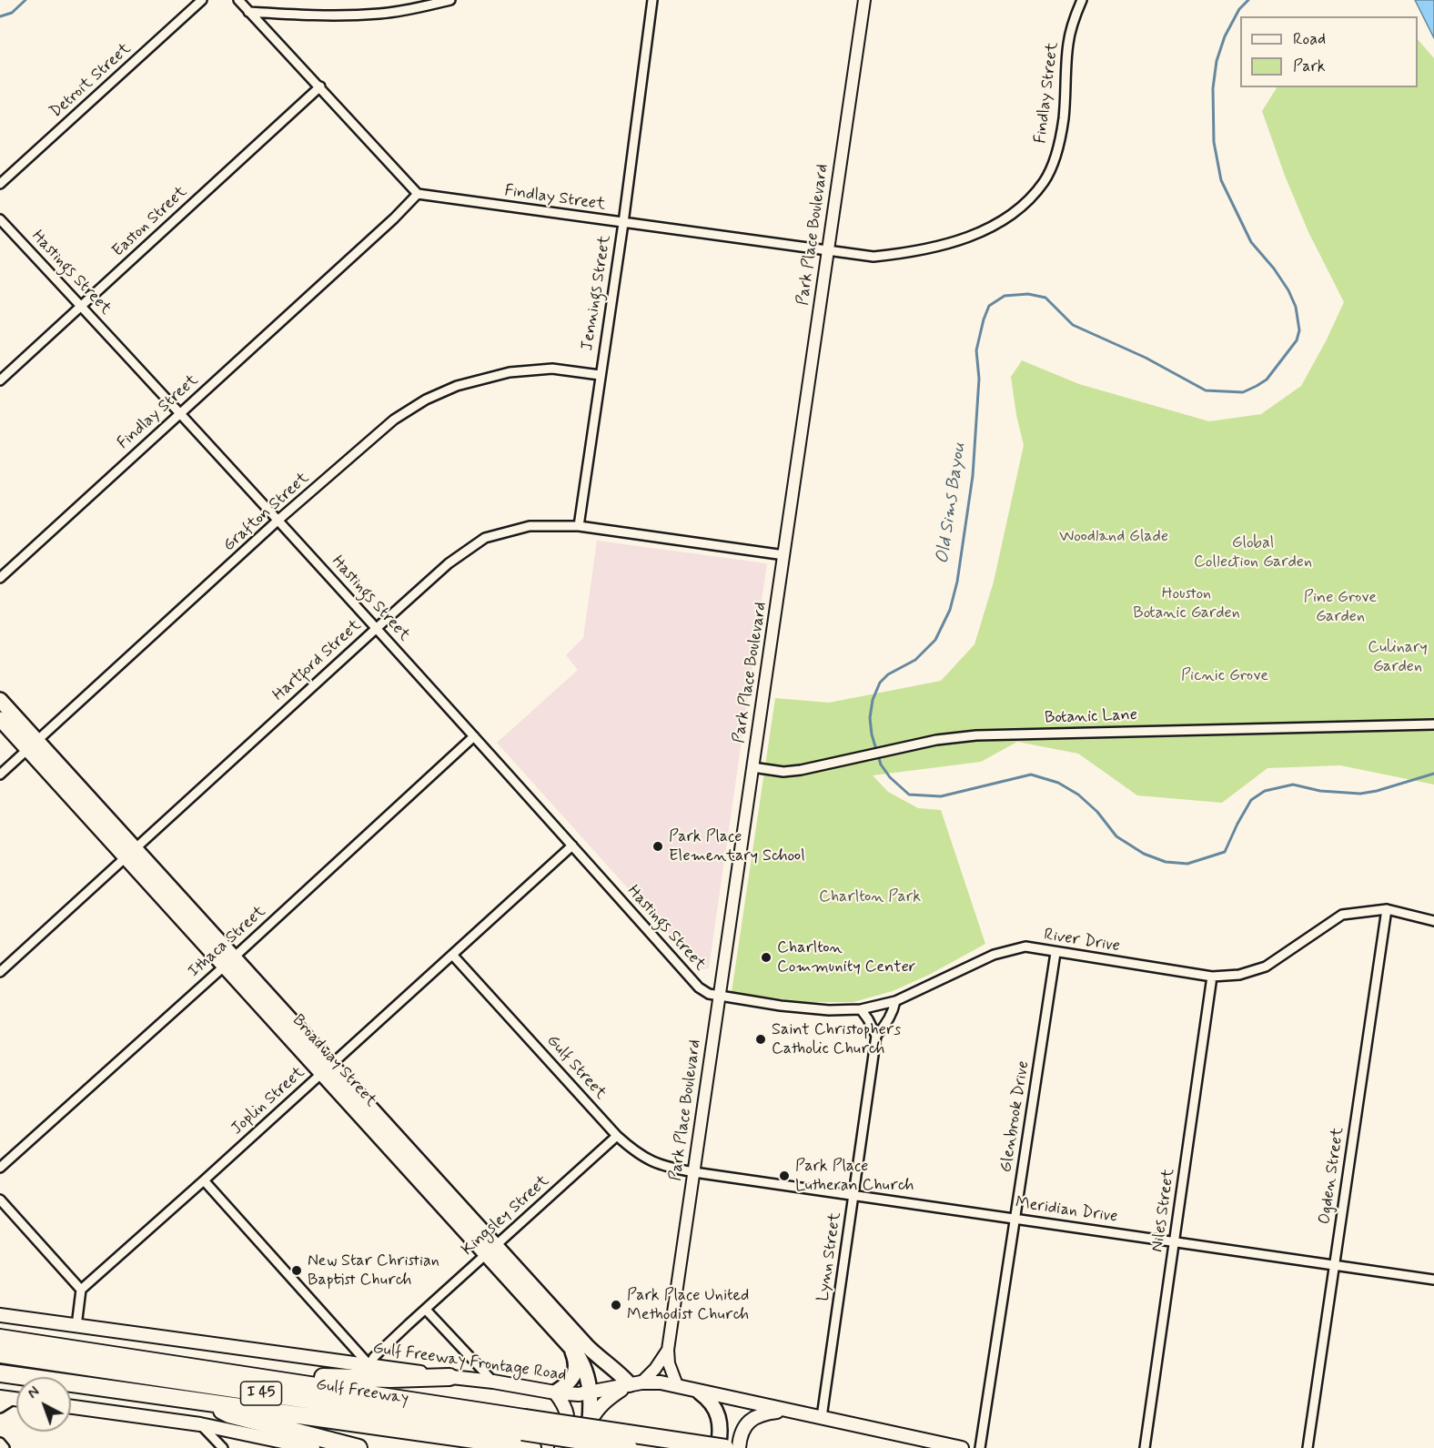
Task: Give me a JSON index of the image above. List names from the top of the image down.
{
  "streets": {
    "highway": ["Gulf Freeway", "I 45"],
    "main road": ["Broadway Street", "Gulf Freeway Frontage Road"],
    "street": [
      "Detroit Street",
      "Findlay Street",
      "Easton Street",
      "Park Place Boulevard",
      "Hastings Street",
      "Jennings Street",
      "Grafton Street",
      "Hartford Street",
      "Botanic Lane",
      "River Drive",
      "Ithaca Street",
      "Gulf Street",
      "Joplin Street",
      "Glenbrook Drive",
      "Ogden Street",
      "Meridian Drive",
      "Niles Street",
      "Kingsley Street",
      "Lynn Street"
    ]
  },
  "crossings": [
    ["Findlay Street", "Park Place Boulevard"],
    ["Findlay Street", "Hastings Street"],
    ["Findlay Street", "Jennings Street"],
    ["Easton Street", "Hastings Street"],
    ["Park Place Boulevard", "Hastings Street"],
    ["Park Place Boulevard", "Hartford Street"],
    ["Park Place Boulevard", "Botanic Lane"],
    ["Park Place Boulevard", "River Drive"],
    ["Park Place Boulevard", "Broadway Street"],
    ["Park Place Boulevard", "Gulf Street"],
    ["Park Place Boulevard", "Meridian Drive"],
    ["Park Place Boulevard", "Gulf Freeway Frontage Road"],
    ["Hastings Street", "Grafton Street"],
    ["Hastings Street", "Hartford Street"],
    ["Hastings Street", "River Drive"],
    ["Hastings Street", "Ithaca Street"],
    ["Hastings Street", "Joplin Street"],
    ["Jennings Street", "Grafton Street"],
    ["Jennings Street", "Hartford Street"],
    ["Grafton Street", "Broadway Street"],
    ["Hartford Street", "Broadway Street"],
    ["River Drive", "Glenbrook Drive"],
    ["River Drive", "Ogden Street"],
    ["River Drive", "Niles Street"],
    ["River Drive", "Lynn Street"],
    ["Ithaca Street", "Broadway Street"],
    ["Broadway Street", "Joplin Street"],
    ["Broadway Street", "Kingsley Street"],
    ["Broadway Street", "Gulf Freeway Frontage Road"],
    ["Gulf Street", "Joplin Street"],
    ["Gulf Street", "Meridian Drive"],
    ["Gulf Street", "Kingsley Street"],
    ["Glenbrook Drive", "Meridian Drive"],
    ["Ogden Street", "Meridian Drive"],
    ["Meridian Drive", "Niles Street"],
    ["Meridian Drive", "Lynn Street"],
    ["Kingsley Street", "Gulf Freeway Frontage Road"],
    ["Lynn Street", "Gulf Freeway Frontage Road"]
  ],
  "water": ["Old Sims Bayou"],
  "parks": [
    "Woodland Glade",
    "Global Collection Garden",
    "Houston Botanic Garden",
    "Pine Grove Garden",
    "Culinary Garden",
    "Picnic Grove",
    "Charlton Park"
  ],
  "places": [
    "Park Place Elementary School",
    "Charlton Community Center",
    "Saint Christophers Catholic Church",
    "Park Place Lutheran Church",
    "New Star Christian Baptist Church",
    "Park Place United Methodist Church"
  ],
  "legend": ["Road", "Park"],
  "north": "top left"
}
